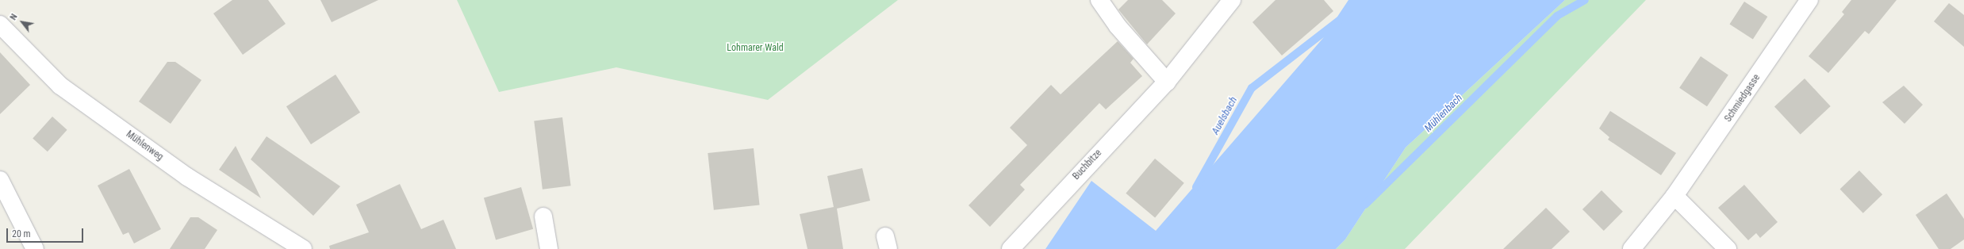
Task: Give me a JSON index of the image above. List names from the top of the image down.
{
  "streets": {
    "street": ["Schmiedgasse", "Mühlenweg", "Buchbitze"]
  },
  "water": ["Mühlenbach", "Auelsbach"],
  "parks": ["Lohmarer Wald"],
  "scale_bar": "20 m",
  "north": "top left"
}
